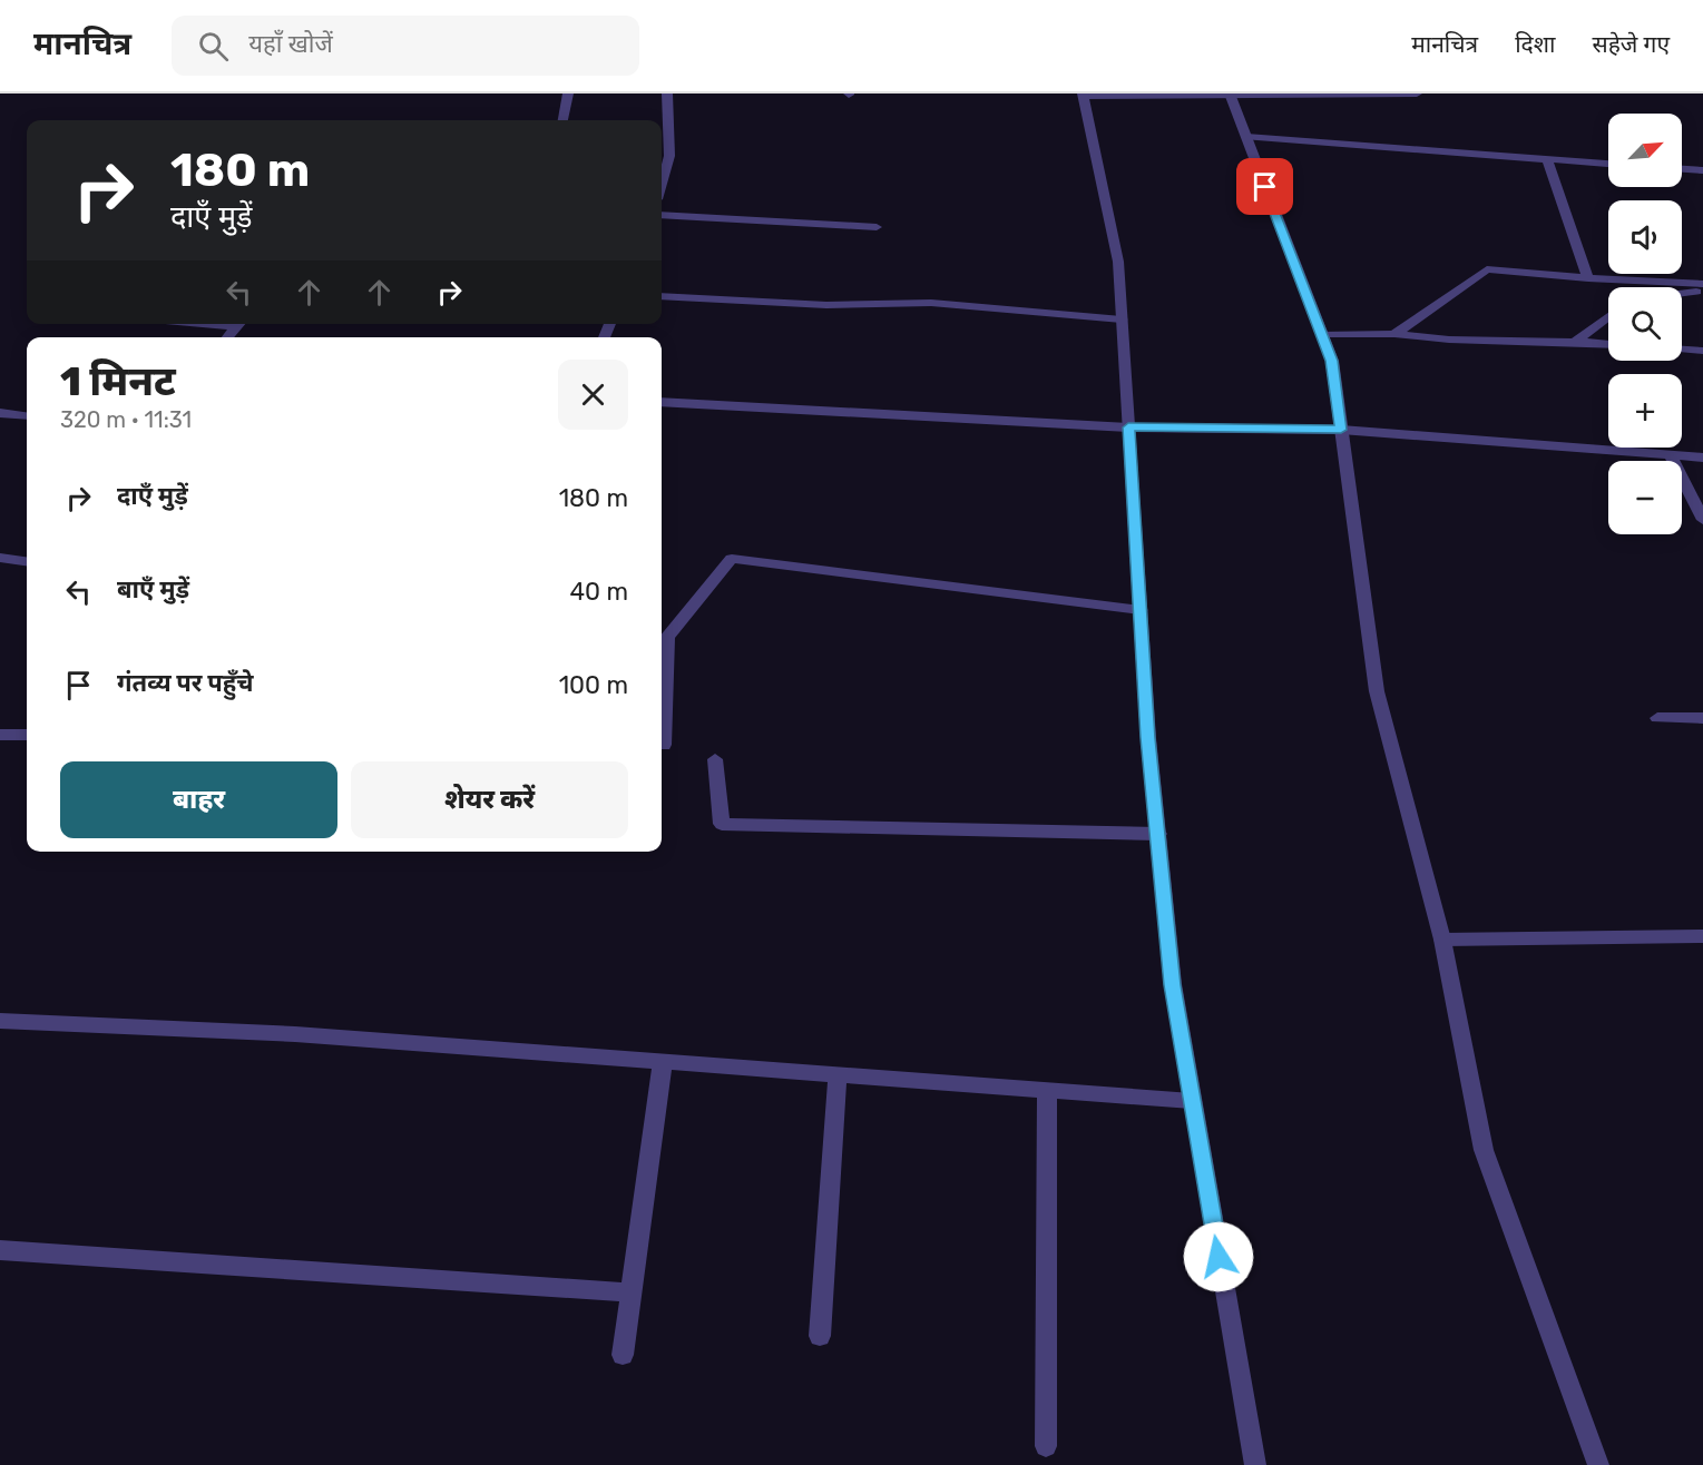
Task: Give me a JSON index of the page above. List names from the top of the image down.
{
  "north": "top right",
  "page": {
    "header": "मानचित्र",
    "search": "यहाँ खोजें",
    "nav": ["मानचित्र", "दिशा", "सहेजे गए"],
    "map_buttons": ["+", "−"],
    "turn": ["180 m", "दाएँ मुड़ें"],
    "heading": ["1 मिनट", "320 m · 11:31"],
    "list": [
      {
        "name": "दाएँ मुड़ें",
        "value": "180 m"
      },
      {
        "name": "बाएँ मुड़ें",
        "value": "40 m"
      },
      {
        "name": "गंतव्य पर पहुँचे",
        "value": "100 m"
      }
    ],
    "buttons": ["बाहर", "शेयर करें"]
  }
}
